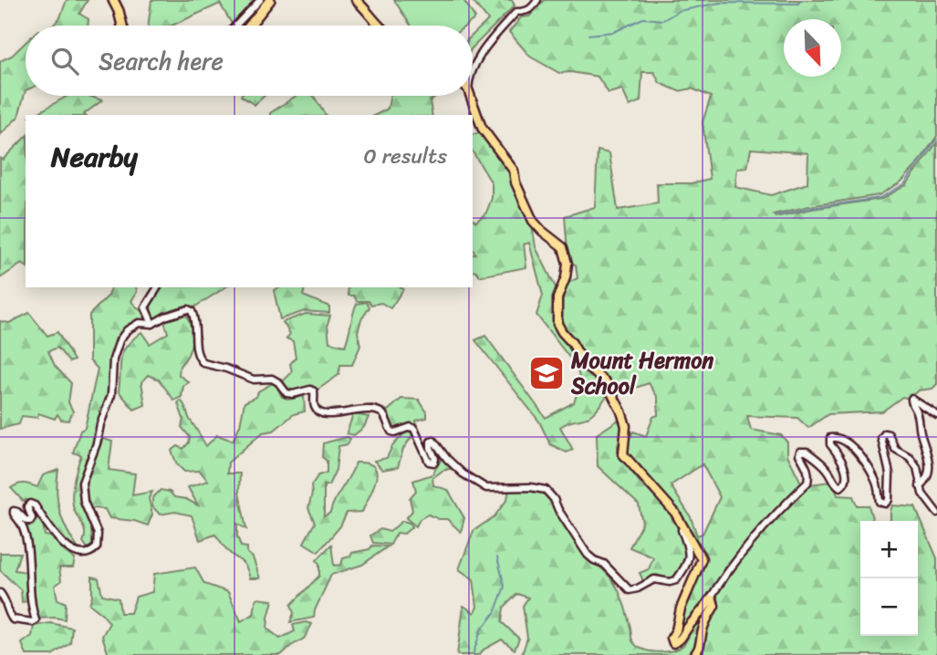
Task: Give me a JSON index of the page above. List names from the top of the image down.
{
  "places": {
    "school or university": ["Mount Hermon School"]
  },
  "north": "bottom right",
  "page": {
    "search": "Search here",
    "heading": ["Nearby", "0 results"],
    "map_buttons": ["+", "−"]
  }
}
